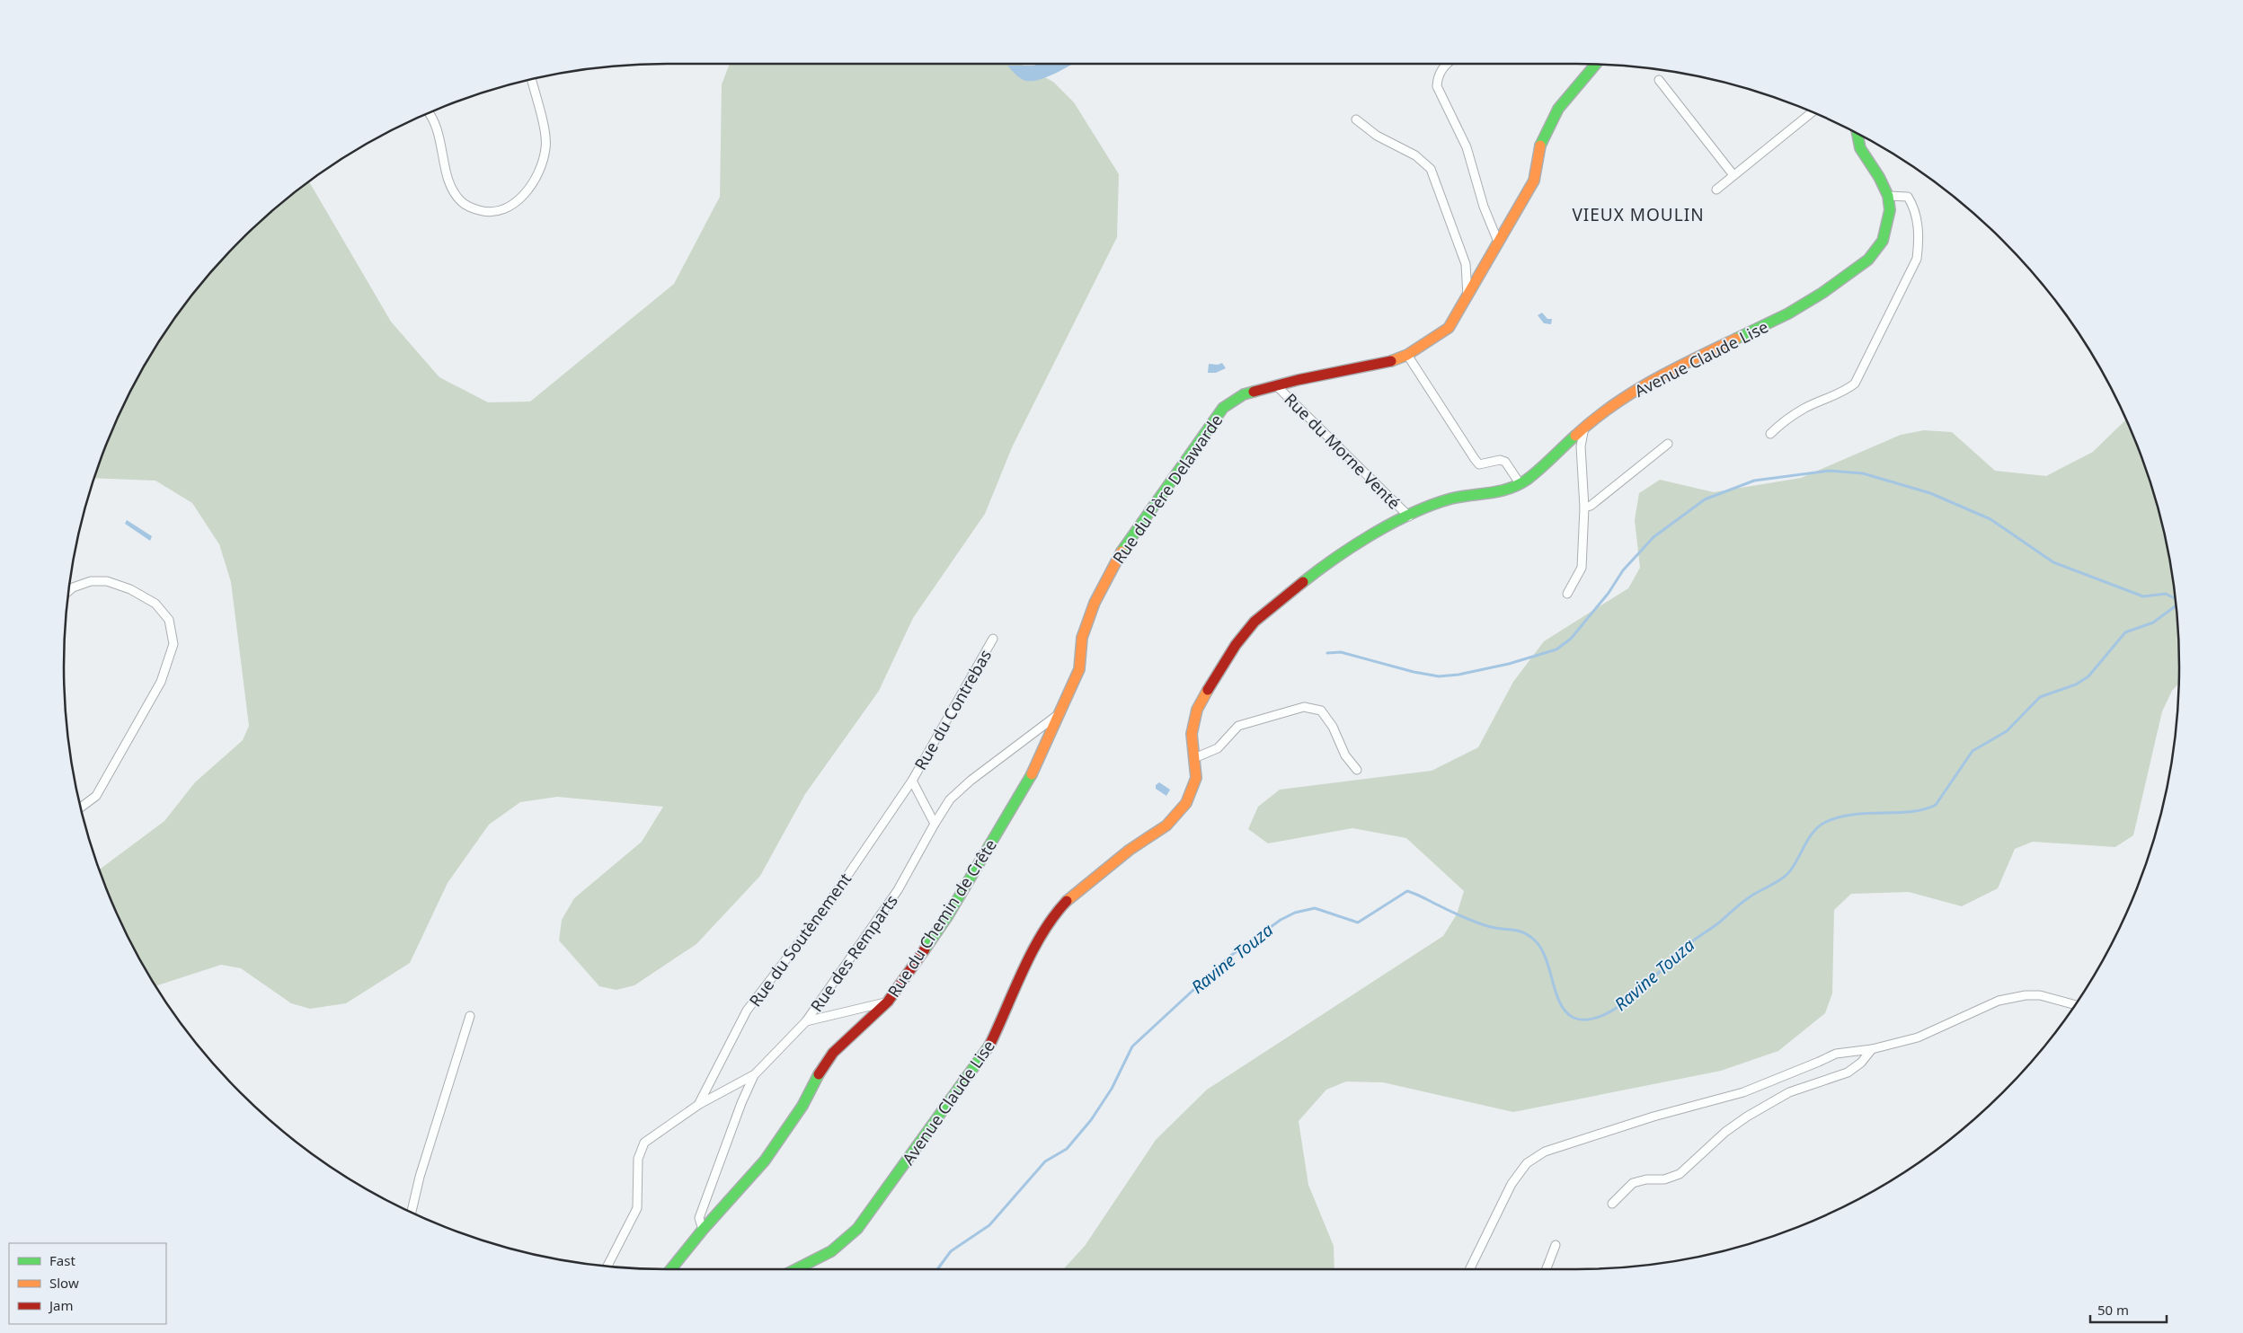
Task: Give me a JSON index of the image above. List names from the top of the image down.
{
  "streets": {
    "street": [
      "Avenue Claude Lise",
      "Rue du Morne Venté",
      "Rue du Père Delawarde",
      "Rue du Contrebas",
      "Rue du Chemin de Crête",
      "Rue du Soutènement",
      "Rue des Remparts"
    ]
  },
  "crossings": [
    ["Avenue Claude Lise", "Rue du Morne Venté"],
    ["Rue du Morne Venté", "Rue du Père Delawarde"],
    ["Rue du Père Delawarde", "Rue du Chemin de Crête"],
    ["Rue du Père Delawarde", "Rue des Remparts"],
    ["Rue du Contrebas", "Rue du Soutènement"],
    ["Rue du Chemin de Crête", "Rue des Remparts"]
  ],
  "districts": ["VIEUX MOULIN"],
  "water": ["Ravine Touza"],
  "legend": ["Fast", "Slow", "Jam"],
  "scale_bar": "50 m"
}
